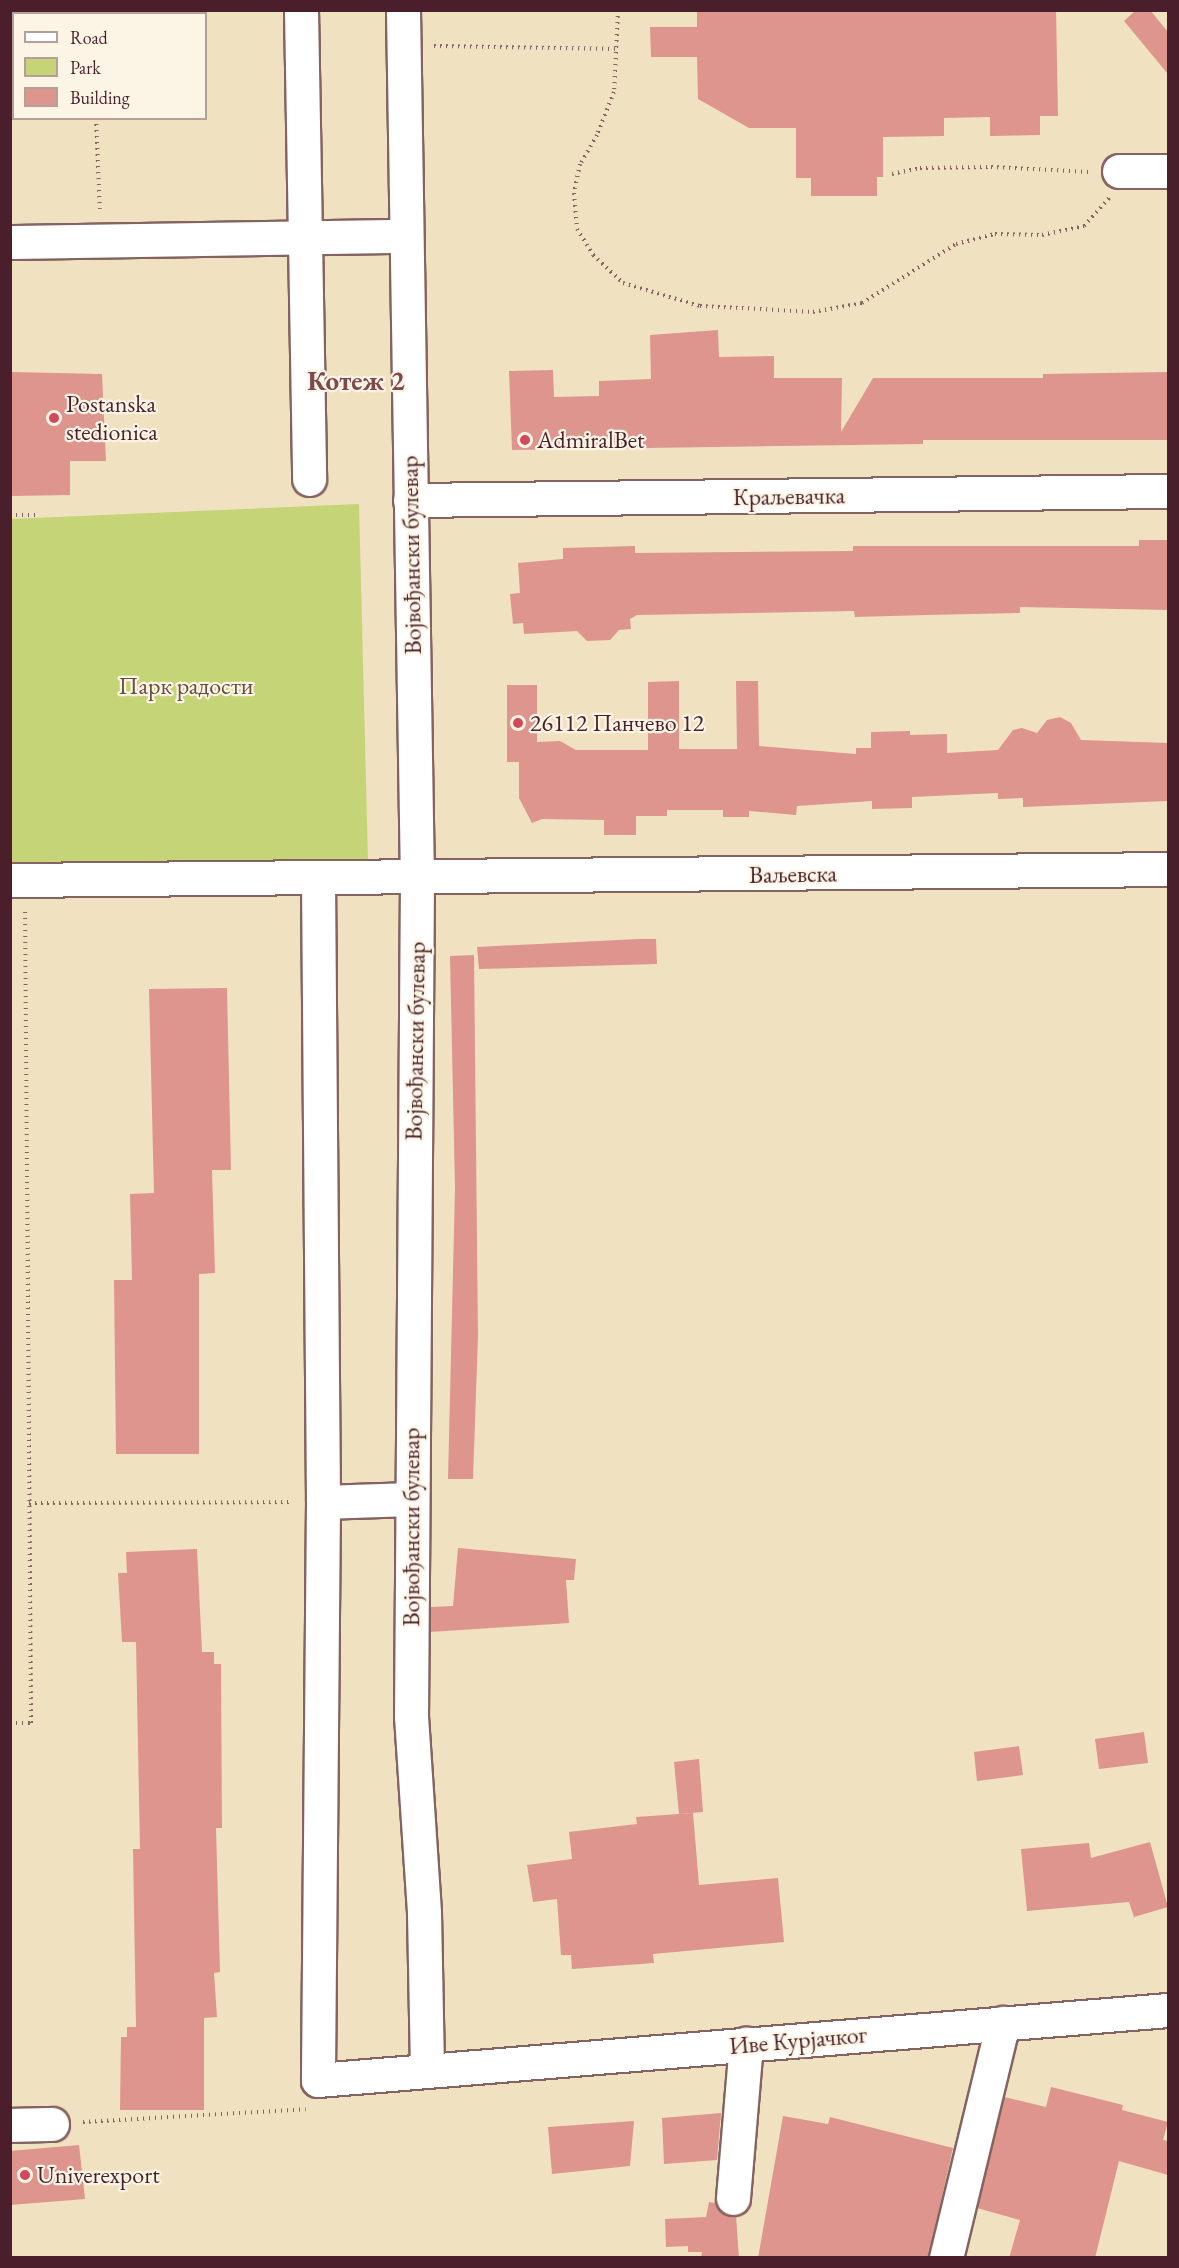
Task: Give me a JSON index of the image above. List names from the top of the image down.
{
  "streets": {
    "street": [
      "Краљевачка",
      "Војвођански булевар",
      "Ваљевска",
      "Иве Курјачког"
    ]
  },
  "crossings": [
    ["Краљевачка", "Војвођански булевар"],
    ["Војвођански булевар", "Ваљевска"],
    ["Војвођански булевар", "Иве Курјачког"]
  ],
  "districts": ["Котеж 2"],
  "parks": ["Парк радости"],
  "places": [
    "Postanska stedionica",
    "AdmiralBet",
    "26112 Панчево 12",
    "Univerexport"
  ],
  "legend": ["Road", "Park", "Building"]
}
